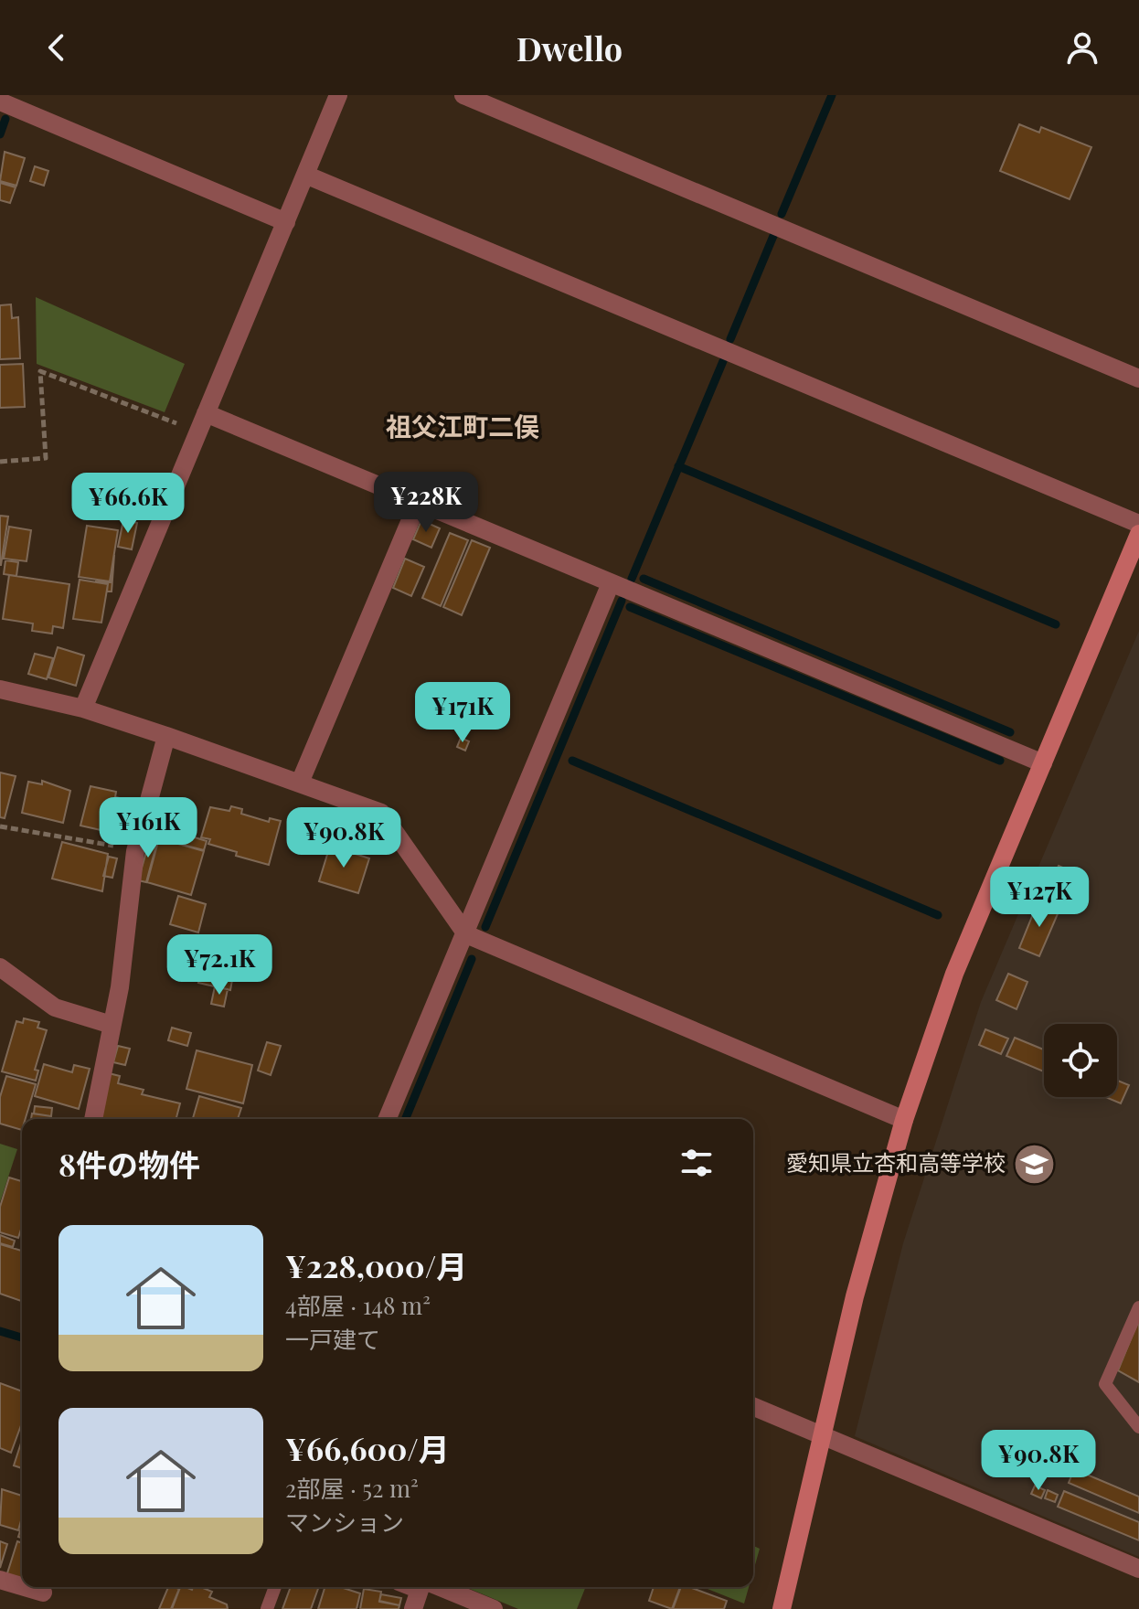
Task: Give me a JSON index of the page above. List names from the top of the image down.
{
  "districts": ["祖父江町二俣"],
  "places": {
    "school or university": ["愛知県立杏和高等学校"]
  },
  "page": {
    "header": "Dwello",
    "price": [
      "¥228K",
      "¥66.6K",
      "¥171K",
      "¥161K",
      "¥90.8K",
      "¥127K",
      "¥72.1K",
      "¥90.8K"
    ],
    "heading": "8件の物件",
    "list": [
      {
        "name": "¥228,000/月",
        "note": "4部屋 · 148 m² · 一戸建て"
      },
      {
        "name": "¥66,600/月",
        "note": "2部屋 · 52 m² · マンション"
      }
    ]
  }
}
